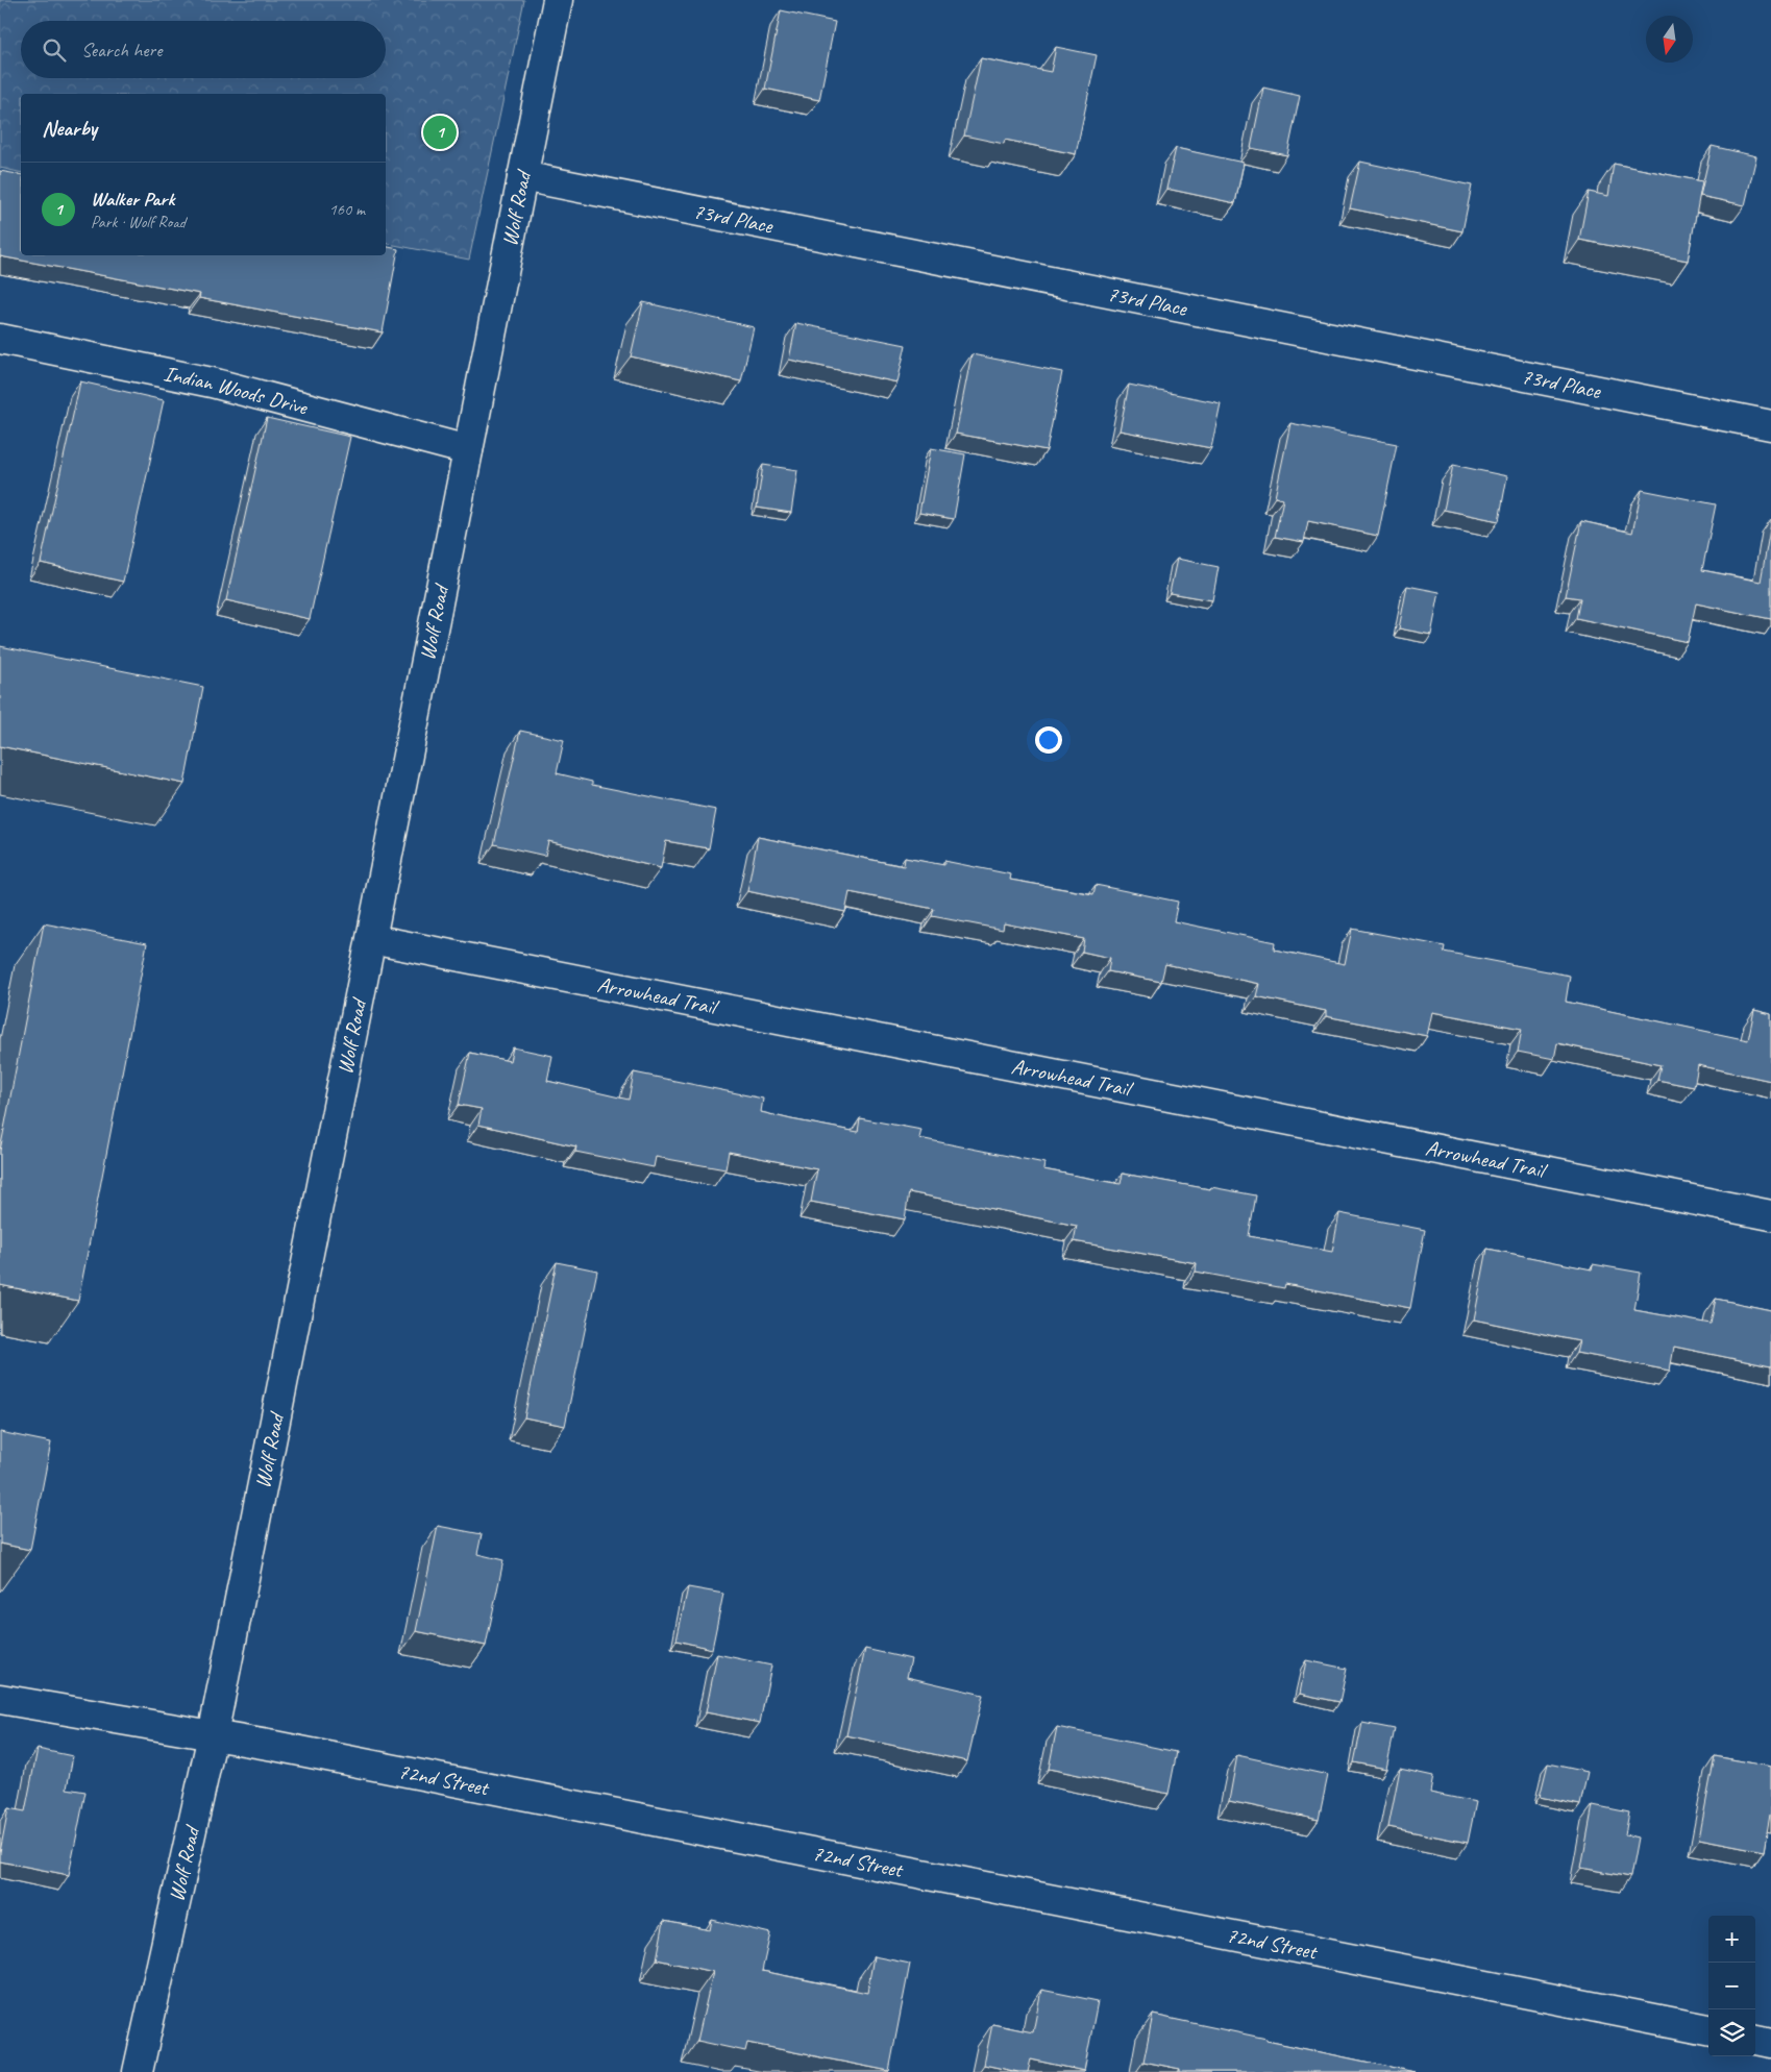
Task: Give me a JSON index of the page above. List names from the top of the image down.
{
  "streets": {
    "street": [
      "Wolf Road",
      "73rd Place",
      "Indian Woods Drive",
      "Arrowhead Trail",
      "72nd Street"
    ]
  },
  "crossings": [
    ["Wolf Road", "73rd Place"],
    ["Wolf Road", "Indian Woods Drive"],
    ["Wolf Road", "Arrowhead Trail"],
    ["Wolf Road", "72nd Street"]
  ],
  "north": "bottom",
  "page": {
    "search": "Search here",
    "heading": "Nearby",
    "pins": "1",
    "list": [
      {
        "mark": "1",
        "name": "Walker Park",
        "note": "Park · Wolf Road",
        "value": "160 m"
      }
    ],
    "map_buttons": ["+", "−"]
  }
}
